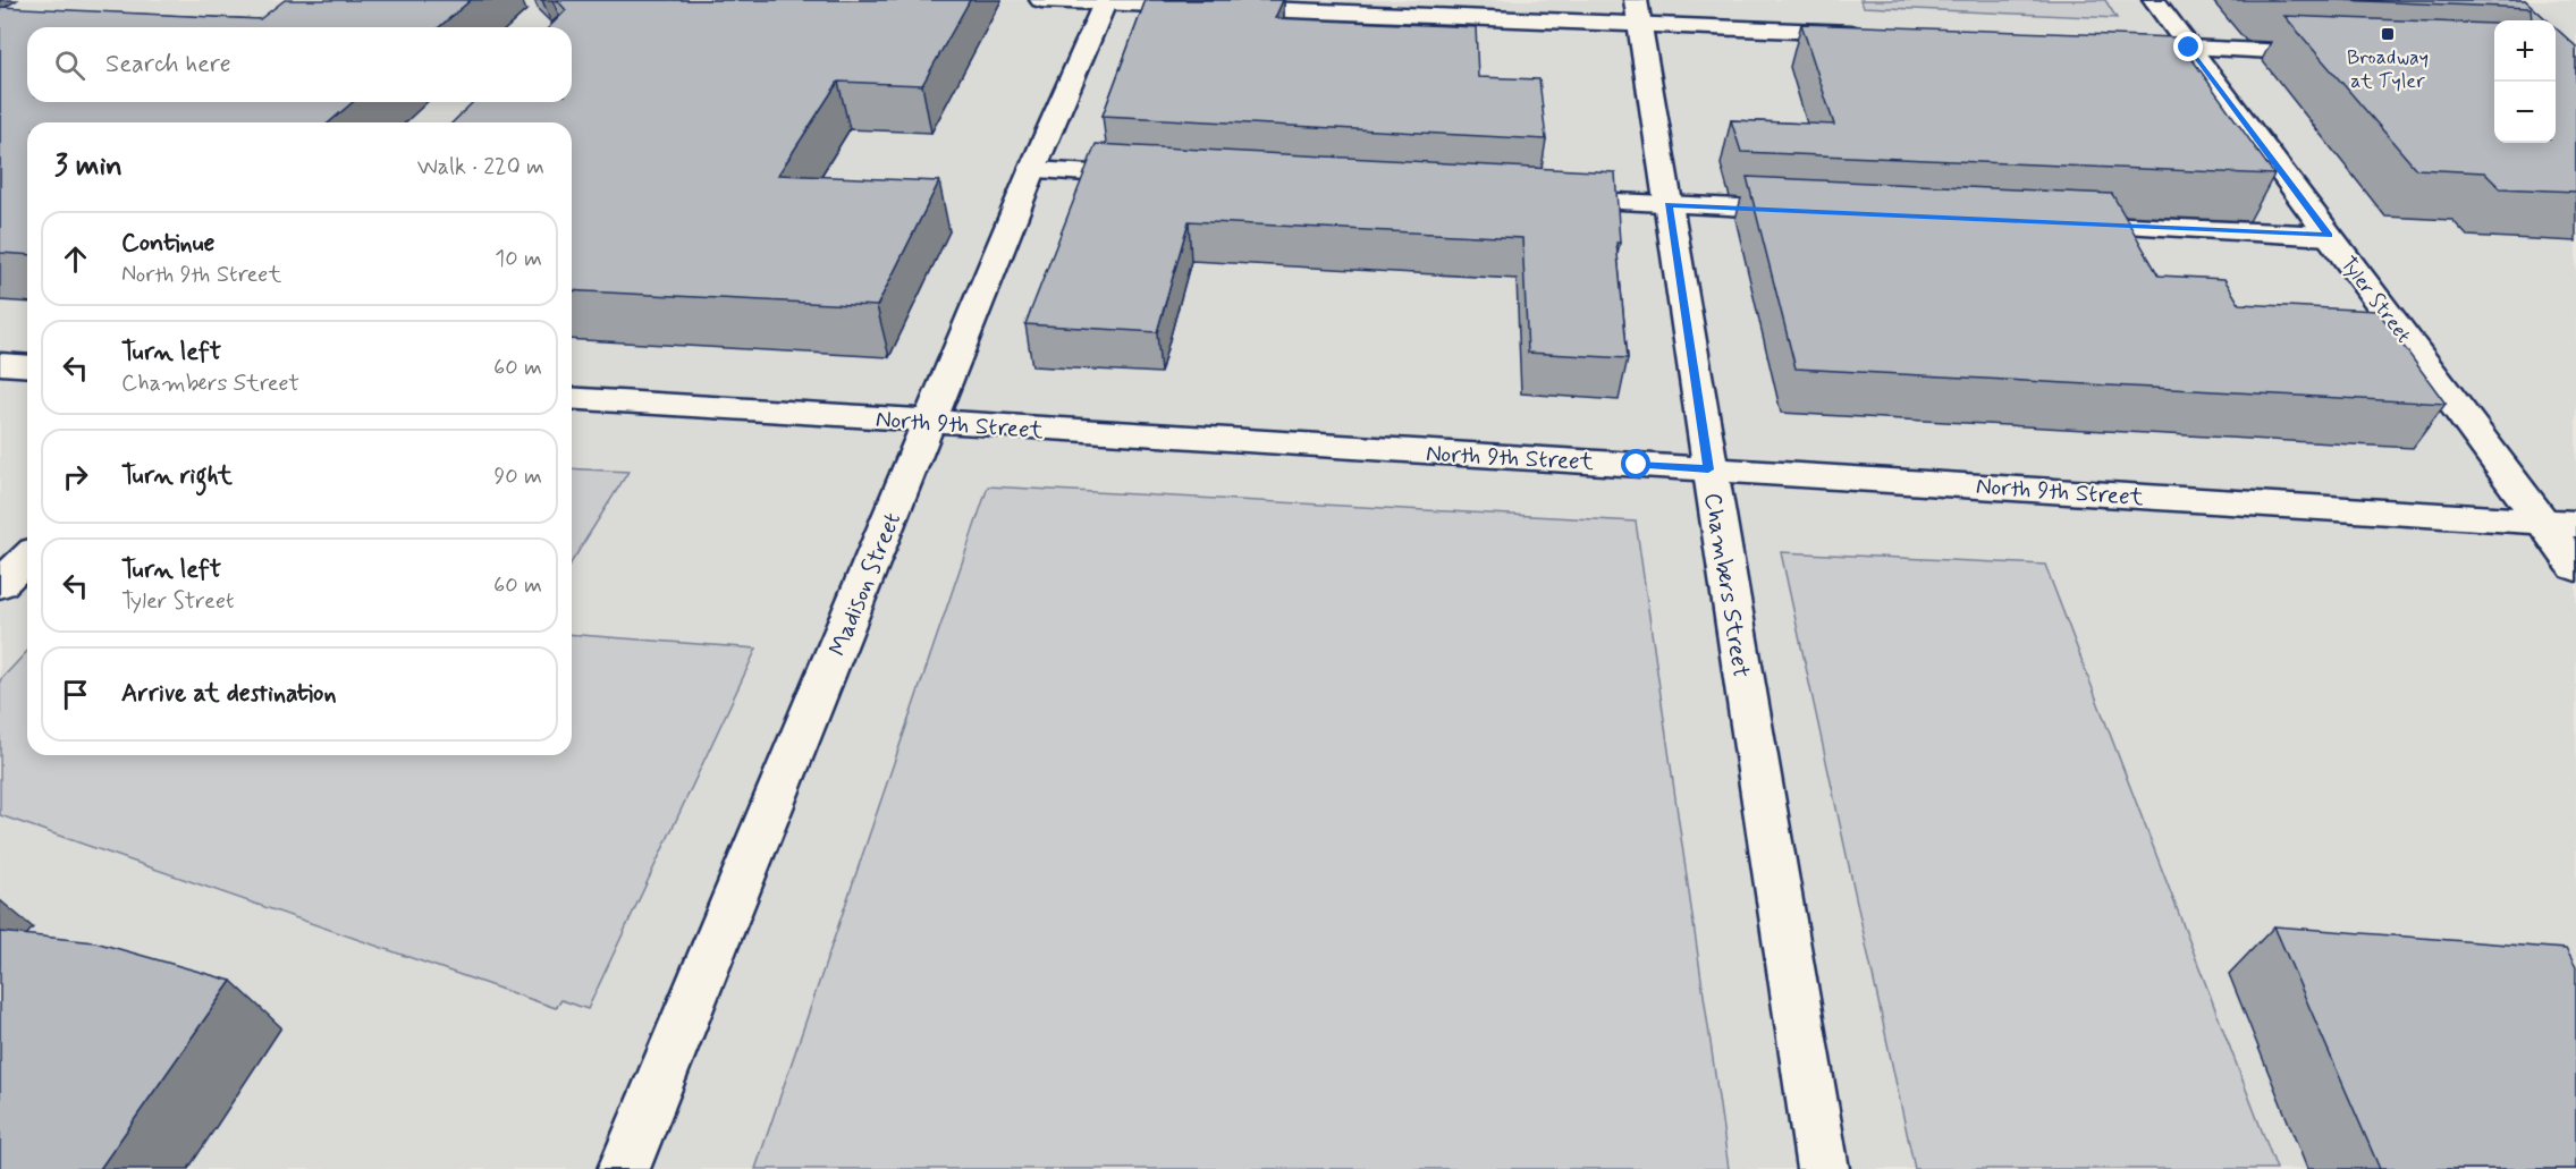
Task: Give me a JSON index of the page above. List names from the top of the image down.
{
  "streets": {
    "street": [
      "Tyler Street",
      "North 9th Street",
      "Madison Street",
      "Chambers Street"
    ]
  },
  "crossings": [
    ["Tyler Street", "North 9th Street"],
    ["North 9th Street", "Madison Street"],
    ["North 9th Street", "Chambers Street"]
  ],
  "places": {
    "transit": ["Broadway at Tyler"]
  },
  "page": {
    "map_buttons": ["+", "−"],
    "search": "Search here",
    "heading": ["3 min", "Walk · 220 m"],
    "list": [
      ["Continue", "North 9th Street", "10 m"],
      ["Turn left", "Chambers Street", "60 m"],
      ["Turn right", "90 m"],
      ["Turn left", "Tyler Street", "60 m"],
      "Arrive at destination"
    ]
  }
}
